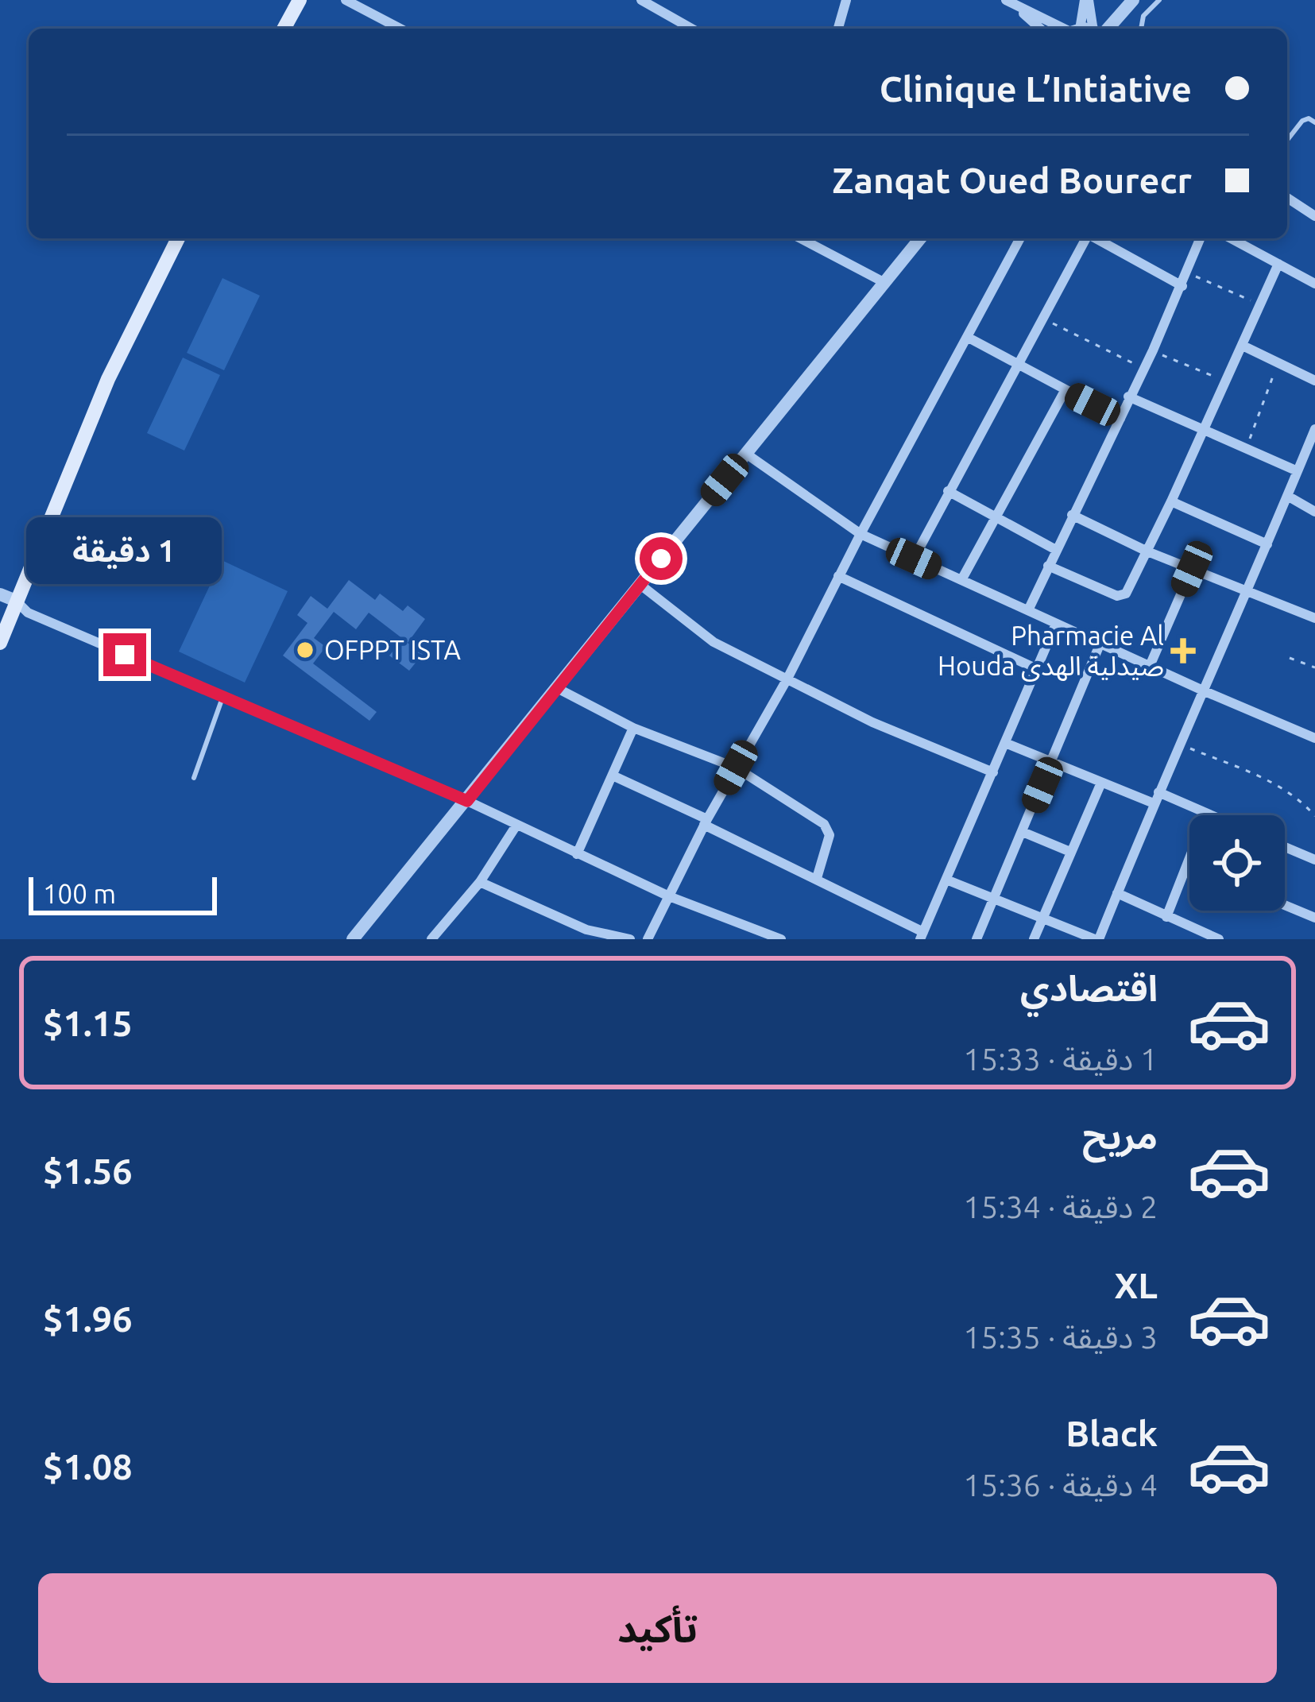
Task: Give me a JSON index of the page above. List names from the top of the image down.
{
  "places": {
    "other": ["OFPPT ISTA"],
    "health": ["Pharmacie Al Houda صيدلية الهدى"]
  },
  "scale_bar": "100 m",
  "page": {
    "banner": ["Clinique L’Intiative", "Zanqat Oued Bourecr"],
    "bubble": "1 دقيقة",
    "scale": "100 m",
    "list": [
      {
        "name": "اقتصادي",
        "note": "1 دقيقة · 15:33",
        "value": "$1.15"
      },
      {
        "name": "مريح",
        "note": "2 دقيقة · 15:34",
        "value": "$1.56"
      },
      {
        "name": "XL",
        "note": "3 دقيقة · 15:35",
        "value": "$1.96"
      },
      {
        "name": "Black",
        "note": "4 دقيقة · 15:36",
        "value": "$1.08"
      }
    ],
    "buttons": "تأكيد"
  }
}
